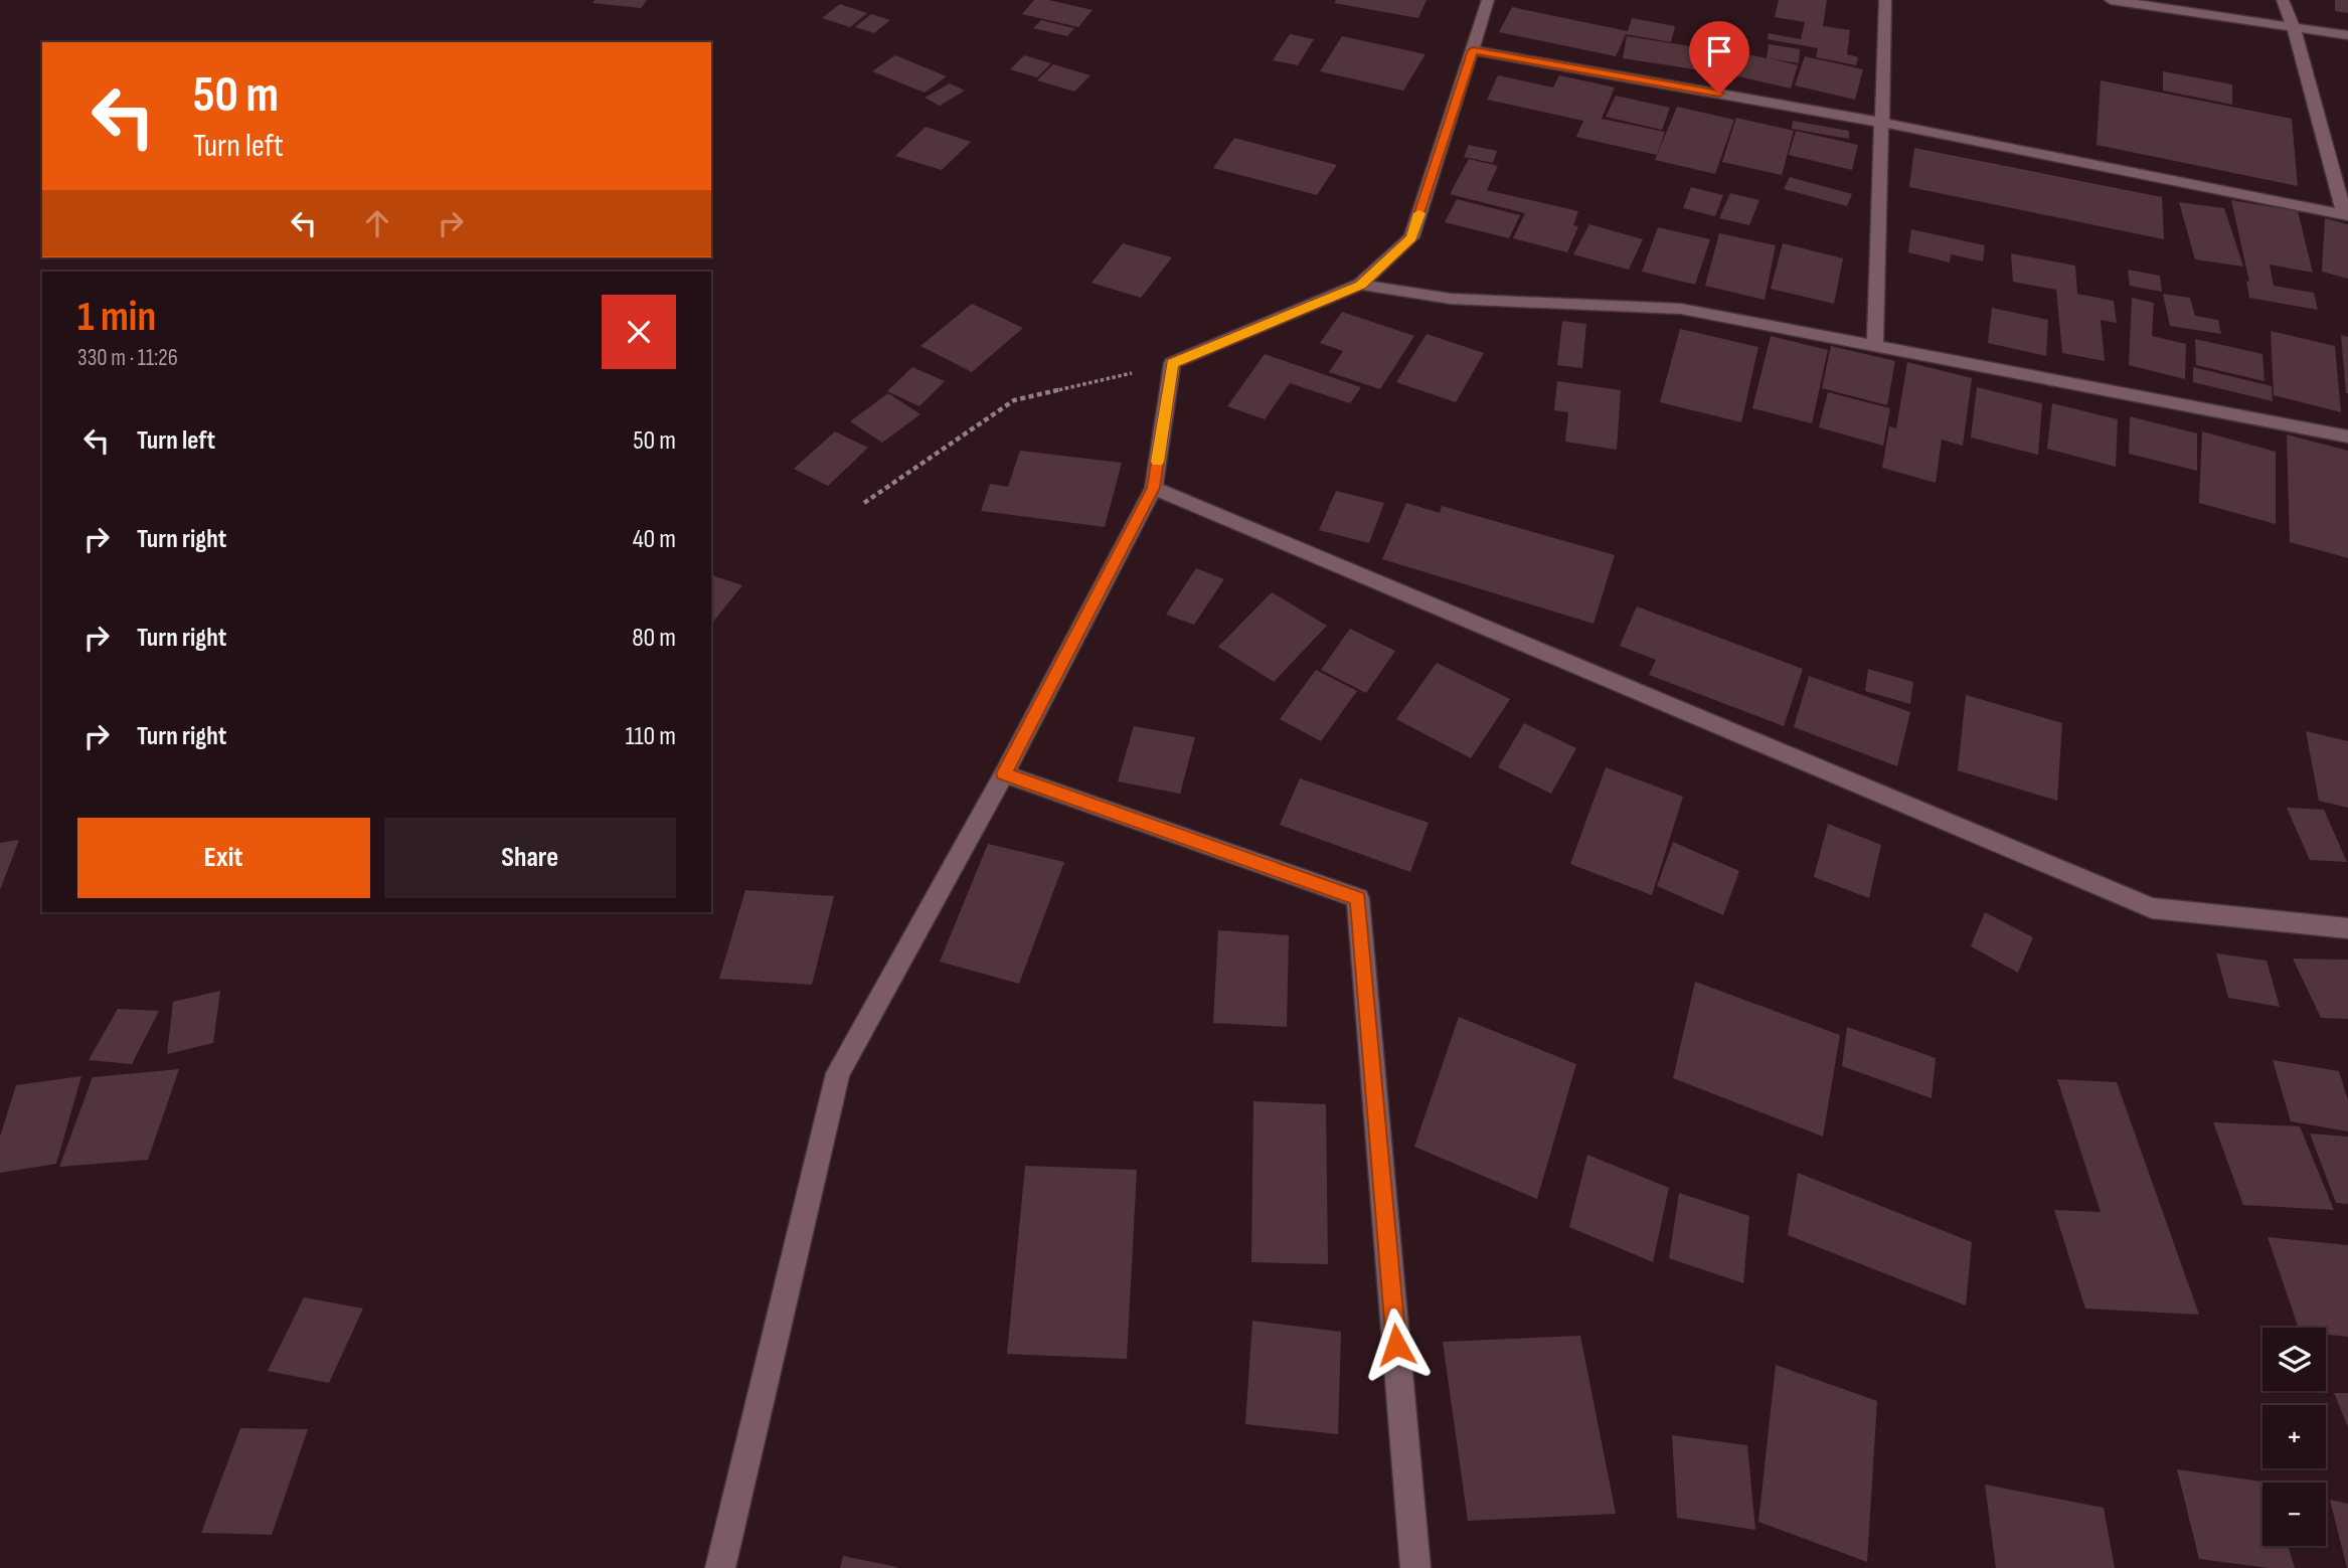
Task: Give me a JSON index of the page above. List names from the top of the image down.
{
  "page": {
    "turn": ["50 m", "Turn left"],
    "heading": ["1 min", "330 m · 11:26"],
    "list": [
      {
        "name": "Turn left",
        "value": "50 m"
      },
      {
        "name": "Turn right",
        "value": "40 m"
      },
      {
        "name": "Turn right",
        "value": "80 m"
      },
      {
        "name": "Turn right",
        "value": "110 m"
      }
    ],
    "buttons": ["Exit", "Share"],
    "map_buttons": ["+", "−"]
  }
}
